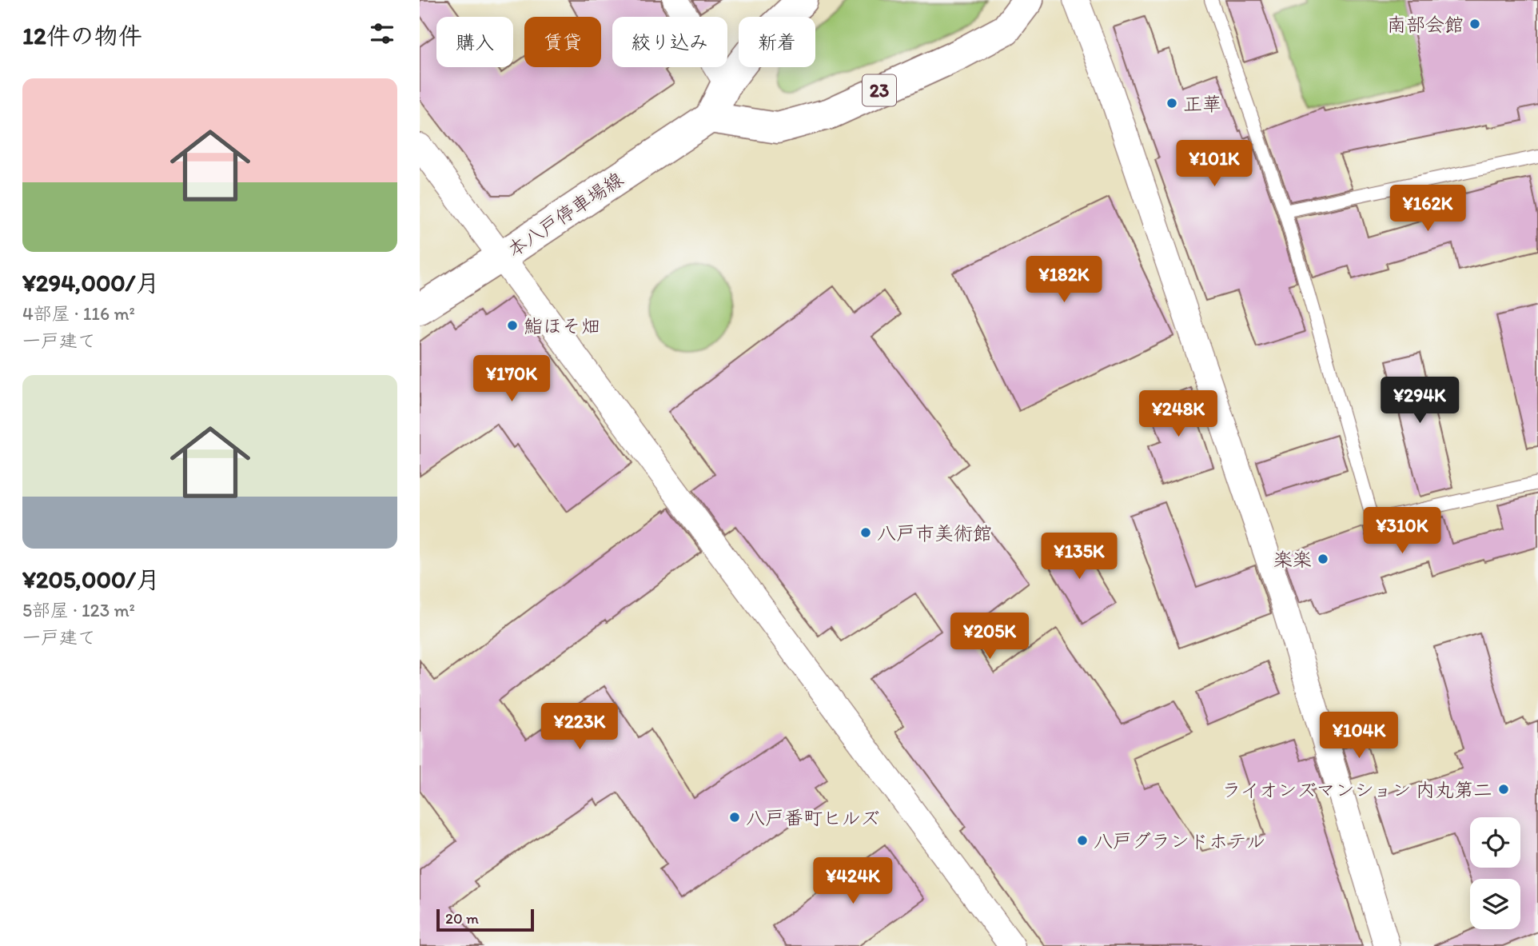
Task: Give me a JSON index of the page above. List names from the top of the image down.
{
  "streets": {
    "main road": ["23", "本八戸停車場線"]
  },
  "crossings": [
    ["23", "本八戸停車場線"]
  ],
  "places": [
    "南部会館",
    "正華",
    "鮨ほそ畑",
    "八戸市美術館",
    "楽楽",
    "ライオンズマンション 内丸第二",
    "八戸番町ヒルズ",
    "八戸グランドホテル"
  ],
  "scale_bar": "20 m",
  "page": {
    "heading": "12件の物件",
    "chip": [
      "購入",
      "賃貸",
      "絞り込み",
      "新着"
    ],
    "list": [
      {
        "name": "¥294,000/月",
        "note": "4部屋 · 116 m² · 一戸建て"
      },
      {
        "name": "¥205,000/月",
        "note": "5部屋 · 123 m² · 一戸建て"
      }
    ],
    "price": [
      "¥101K",
      "¥162K",
      "¥182K",
      "¥170K",
      "¥294K",
      "¥248K",
      "¥310K",
      "¥135K",
      "¥205K",
      "¥223K",
      "¥104K",
      "¥424K"
    ],
    "scale": "20 m"
  }
}
